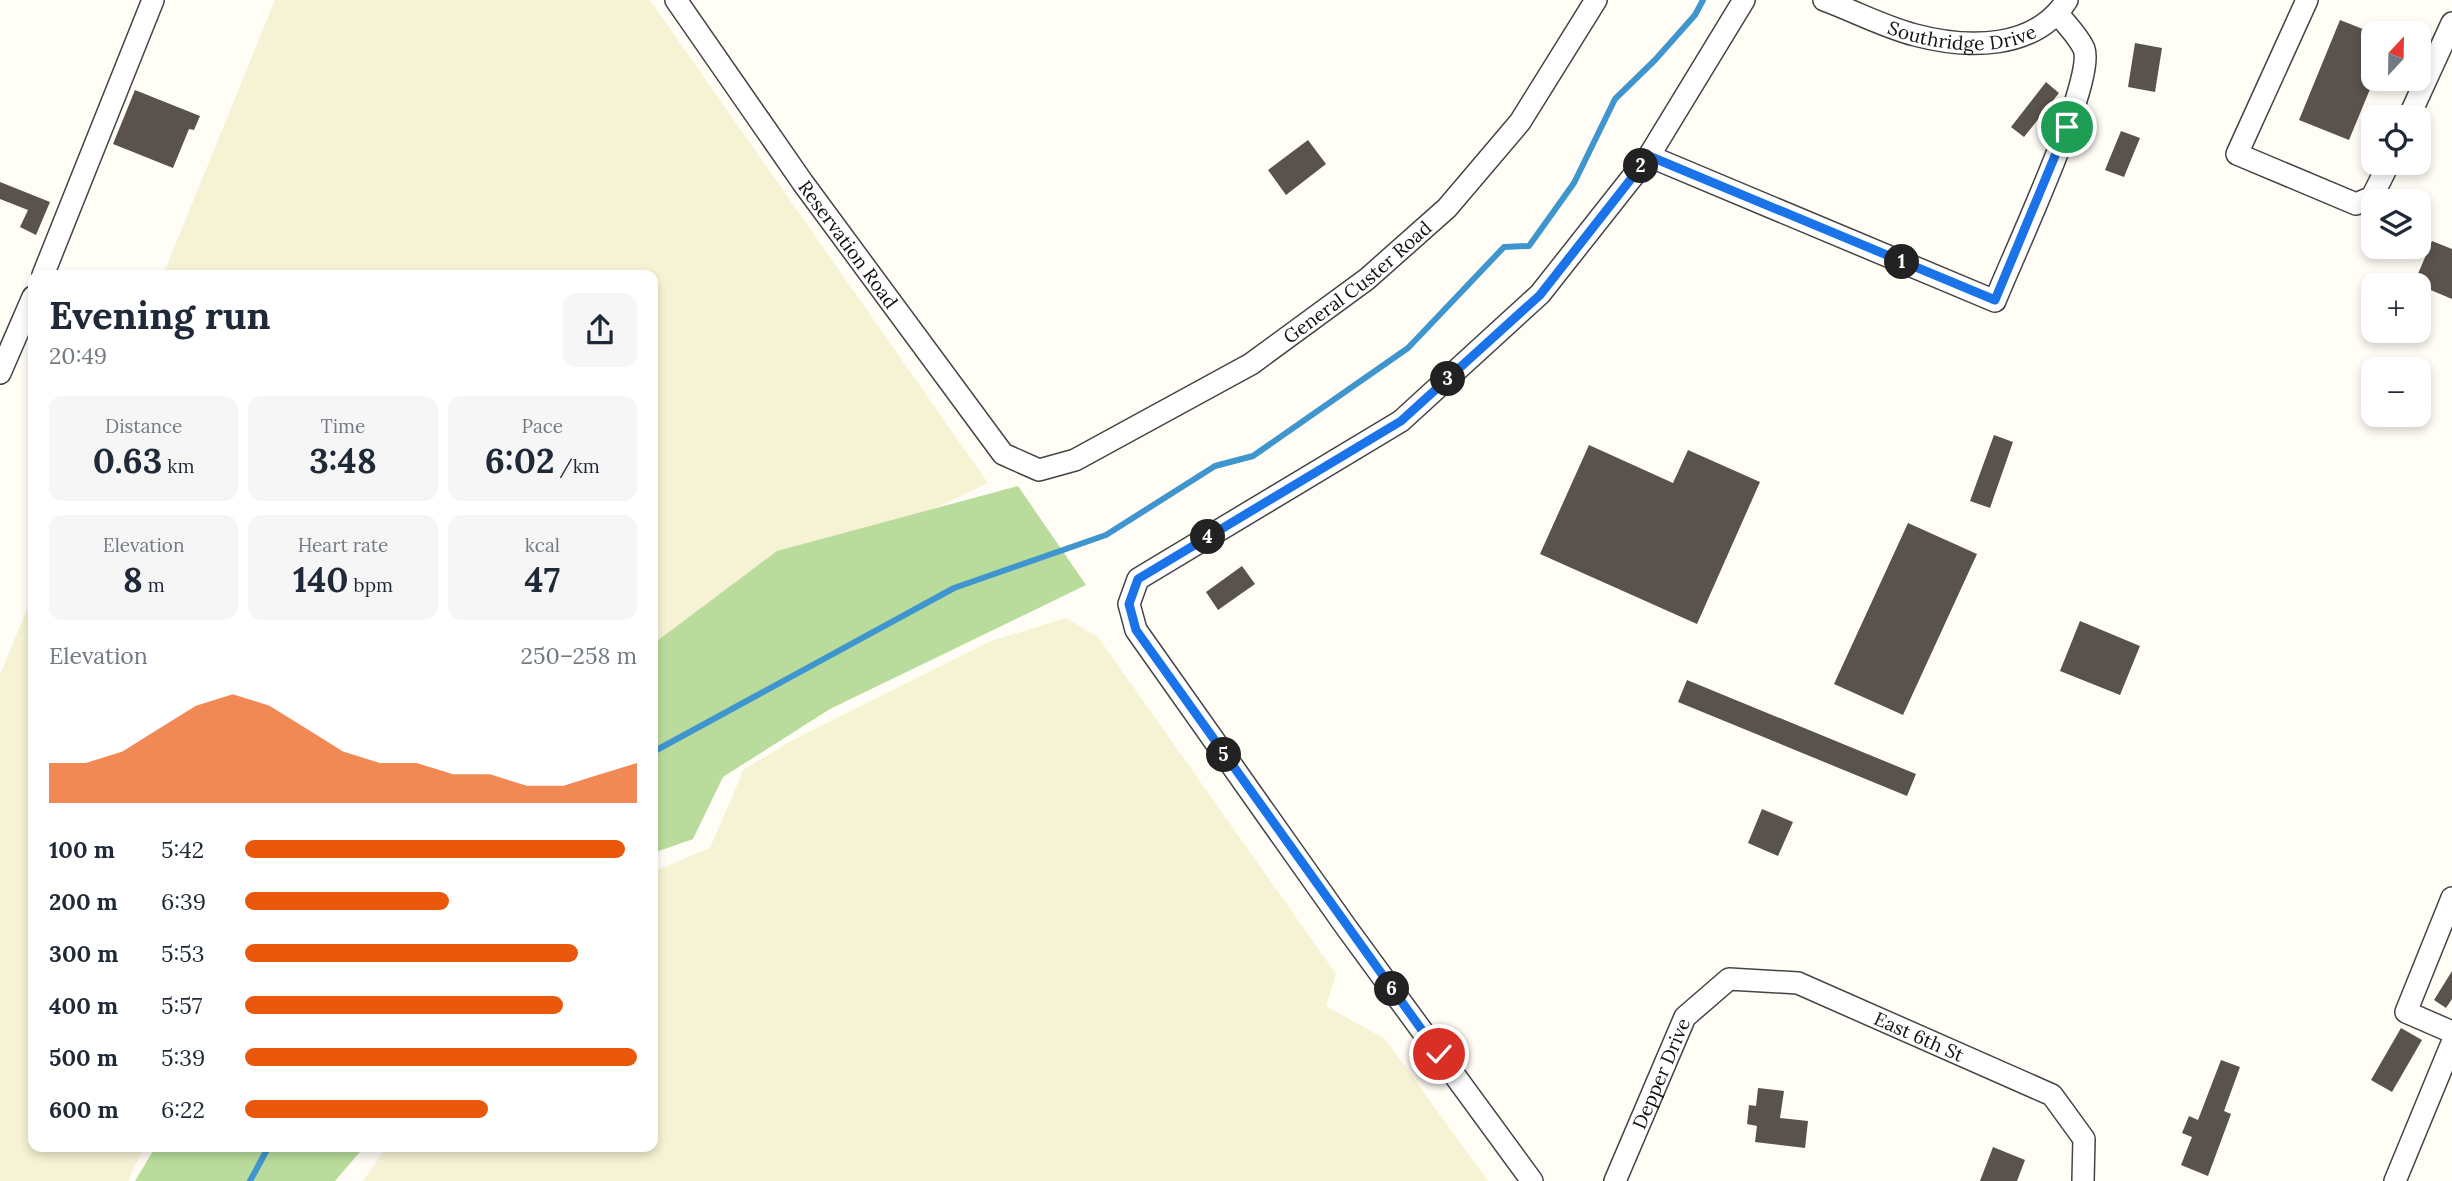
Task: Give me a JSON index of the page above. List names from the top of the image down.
{
  "streets": {
    "street": [
      "Southridge Drive",
      "Reservation Road",
      "General Custer Road",
      "East 6th St",
      "Depper Drive"
    ]
  },
  "crossings": [
    ["Reservation Road", "General Custer Road"],
    ["East 6th St", "Depper Drive"]
  ],
  "north": "top",
  "page": {
    "map_buttons": ["+", "−"],
    "pins": [
      "2",
      "1",
      "3",
      "4",
      "5",
      "6"
    ],
    "heading": ["Evening run", "20:49"],
    "stats": [
      ["Distance", "0.63 km"],
      ["Time", "3:48"],
      ["Pace", "6:02 /km"],
      ["Elevation", "8 m"],
      ["Heart rate", "140 bpm"],
      ["kcal", "47"]
    ],
    "chart": ["Elevation", "250–258 m"],
    "list": [
      {
        "name": "100 m",
        "note": "5:42"
      },
      {
        "name": "200 m",
        "note": "6:39"
      },
      {
        "name": "300 m",
        "note": "5:53"
      },
      {
        "name": "400 m",
        "note": "5:57"
      },
      {
        "name": "500 m",
        "note": "5:39"
      },
      {
        "name": "600 m",
        "note": "6:22"
      }
    ]
  }
}
